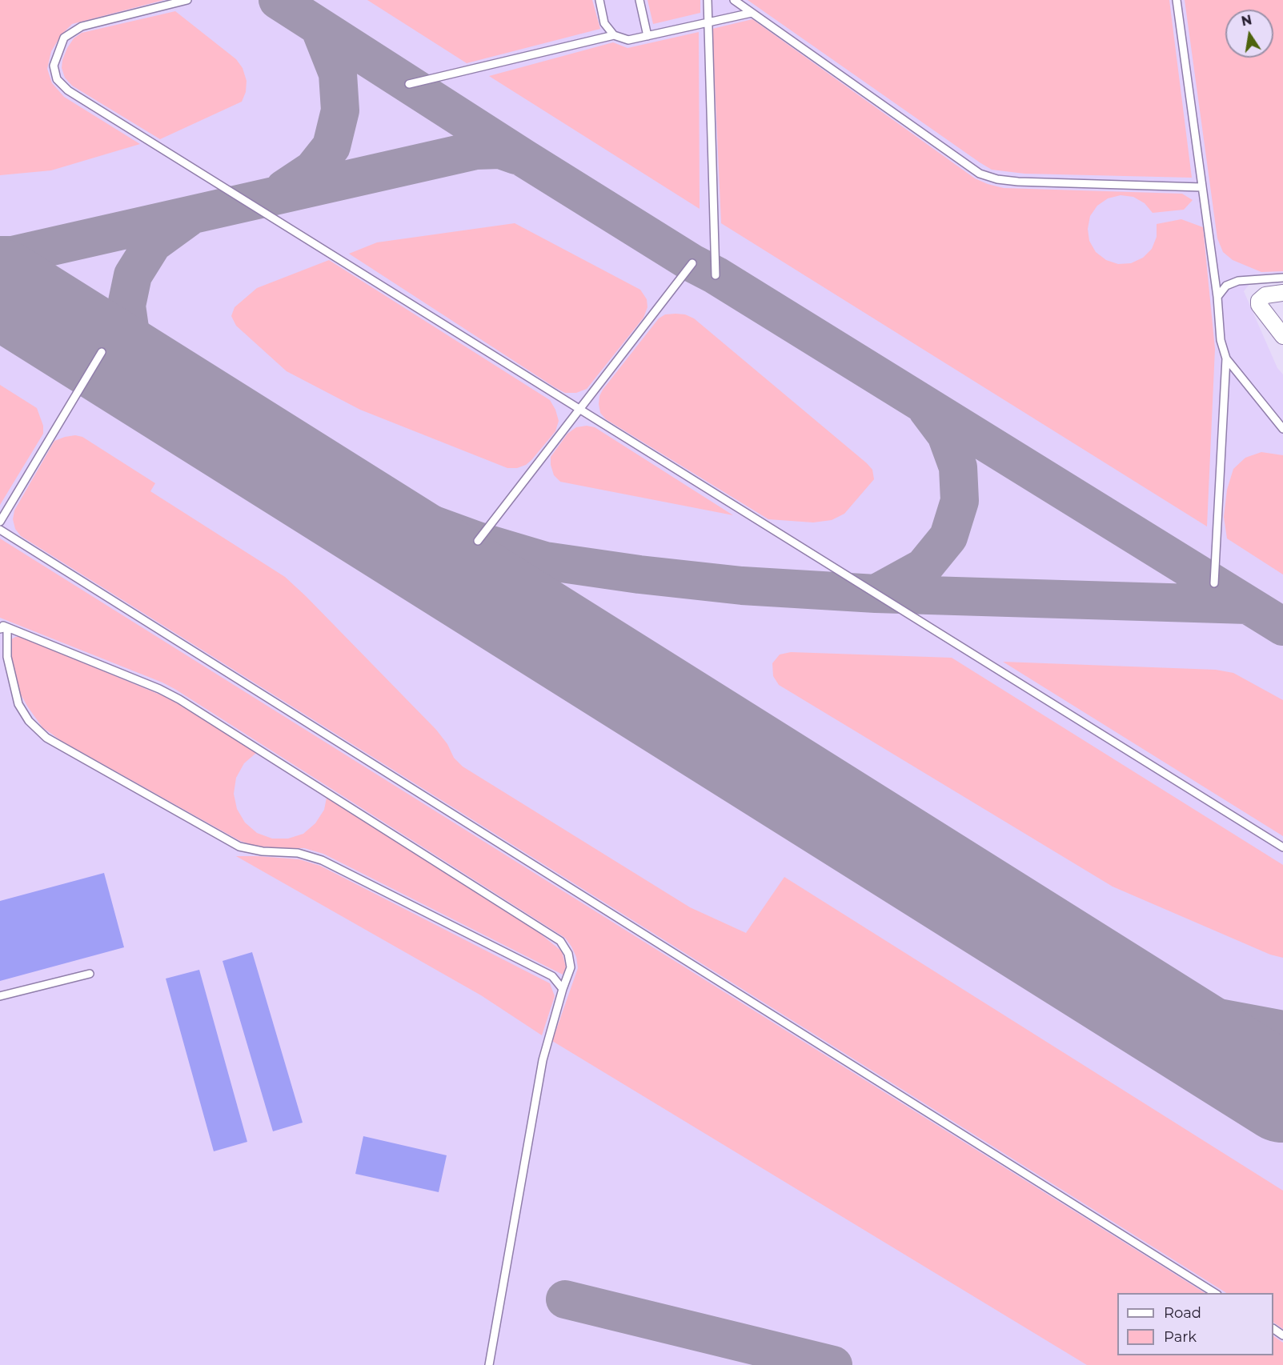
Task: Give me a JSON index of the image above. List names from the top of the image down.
{
  "legend": ["Road", "Park"],
  "north": "top"
}
